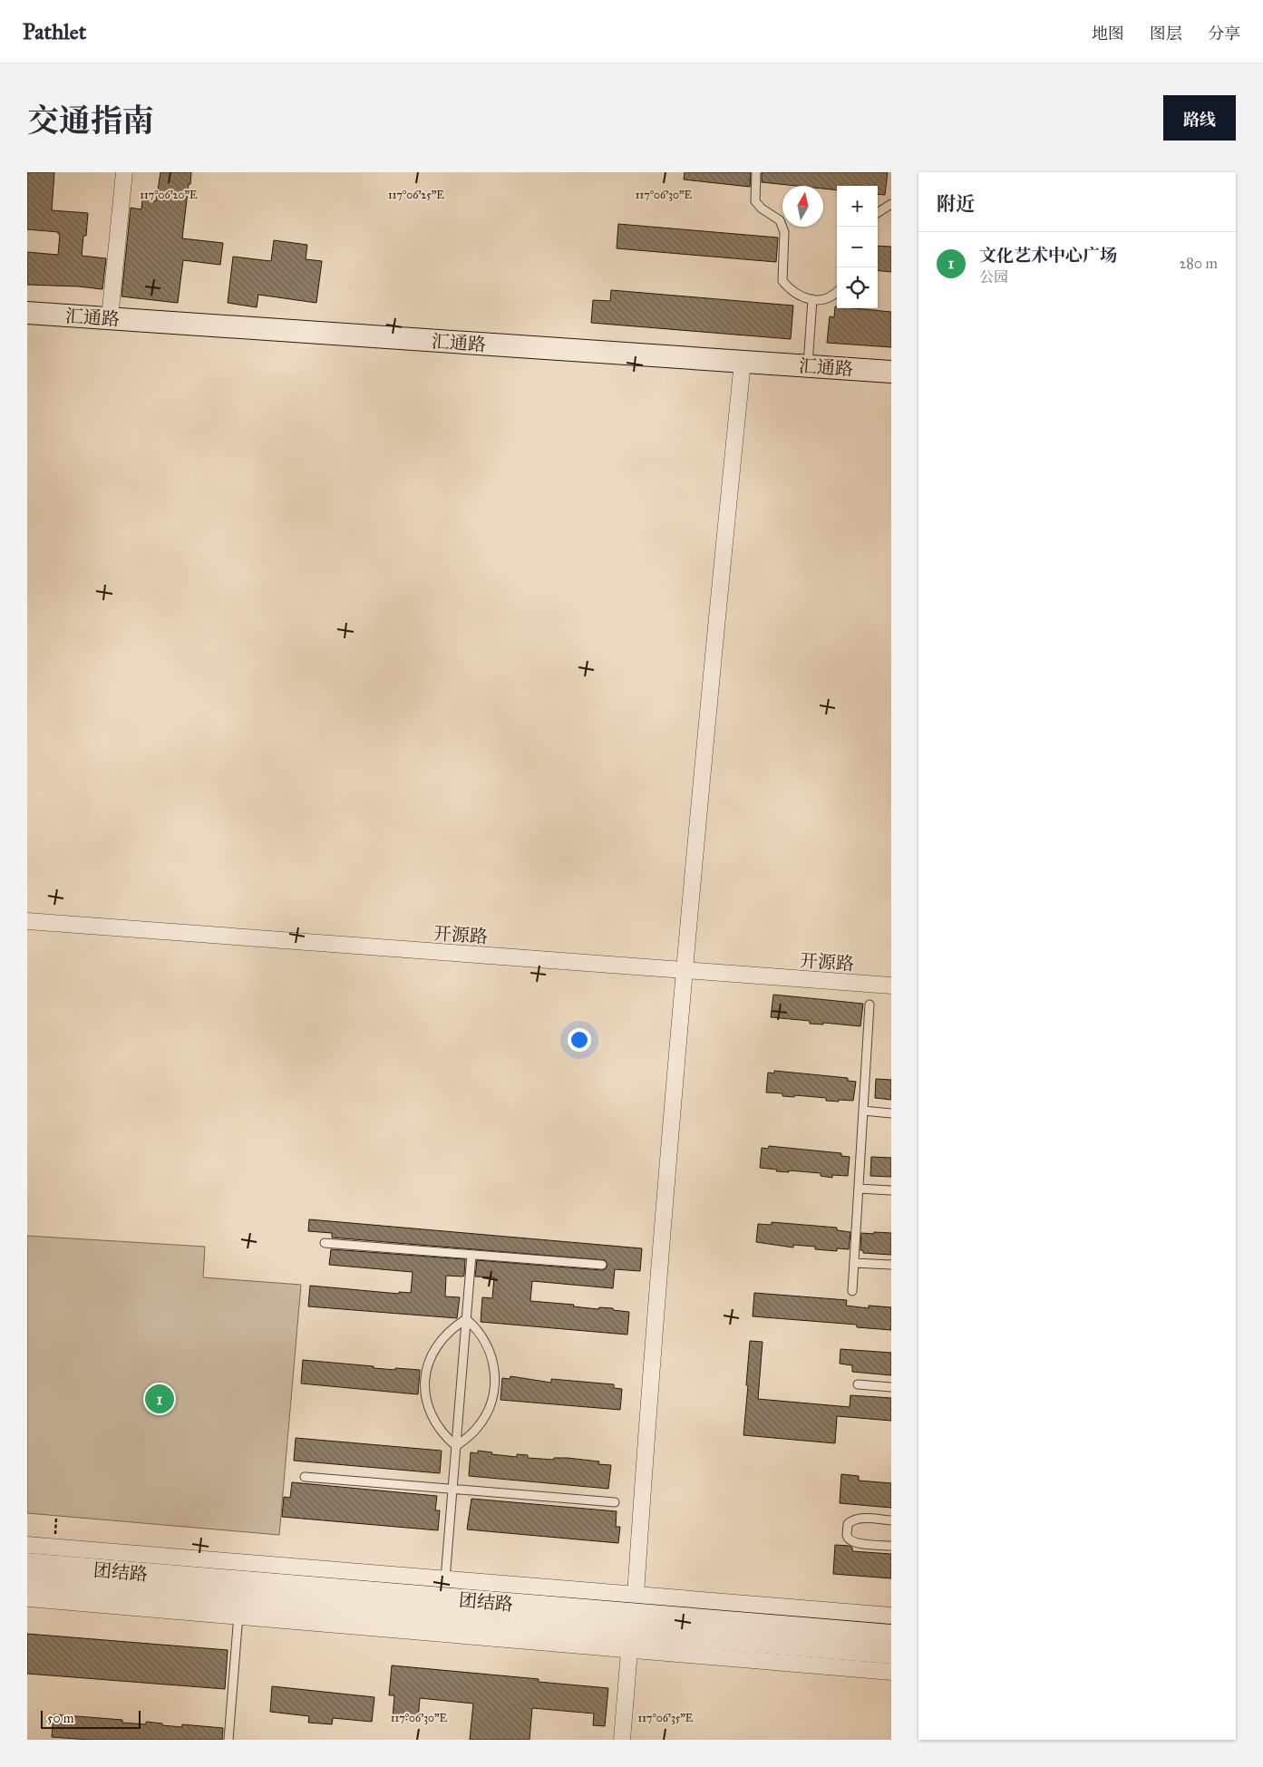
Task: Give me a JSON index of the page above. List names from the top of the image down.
{
  "streets": {
    "main road": ["汇通路", "团结路"],
    "street": ["开源路"]
  },
  "scale_bar": "50 m",
  "north": "top",
  "page": {
    "header": "Pathlet",
    "nav": ["地图", "图层", "分享"],
    "title": "交通指南",
    "buttons": "路线",
    "heading": "附近",
    "map_buttons": ["+", "−"],
    "list": [
      {
        "mark": "1",
        "name": "文化艺术中心广场",
        "note": "公园",
        "value": "280 m"
      }
    ],
    "pins": "1",
    "scale": "50 m"
  },
  "coordinates": [
    "117°06'20\"E",
    "117°06'25\"E",
    "117°06'30\"E",
    "117°06'35\"E"
  ]
}
